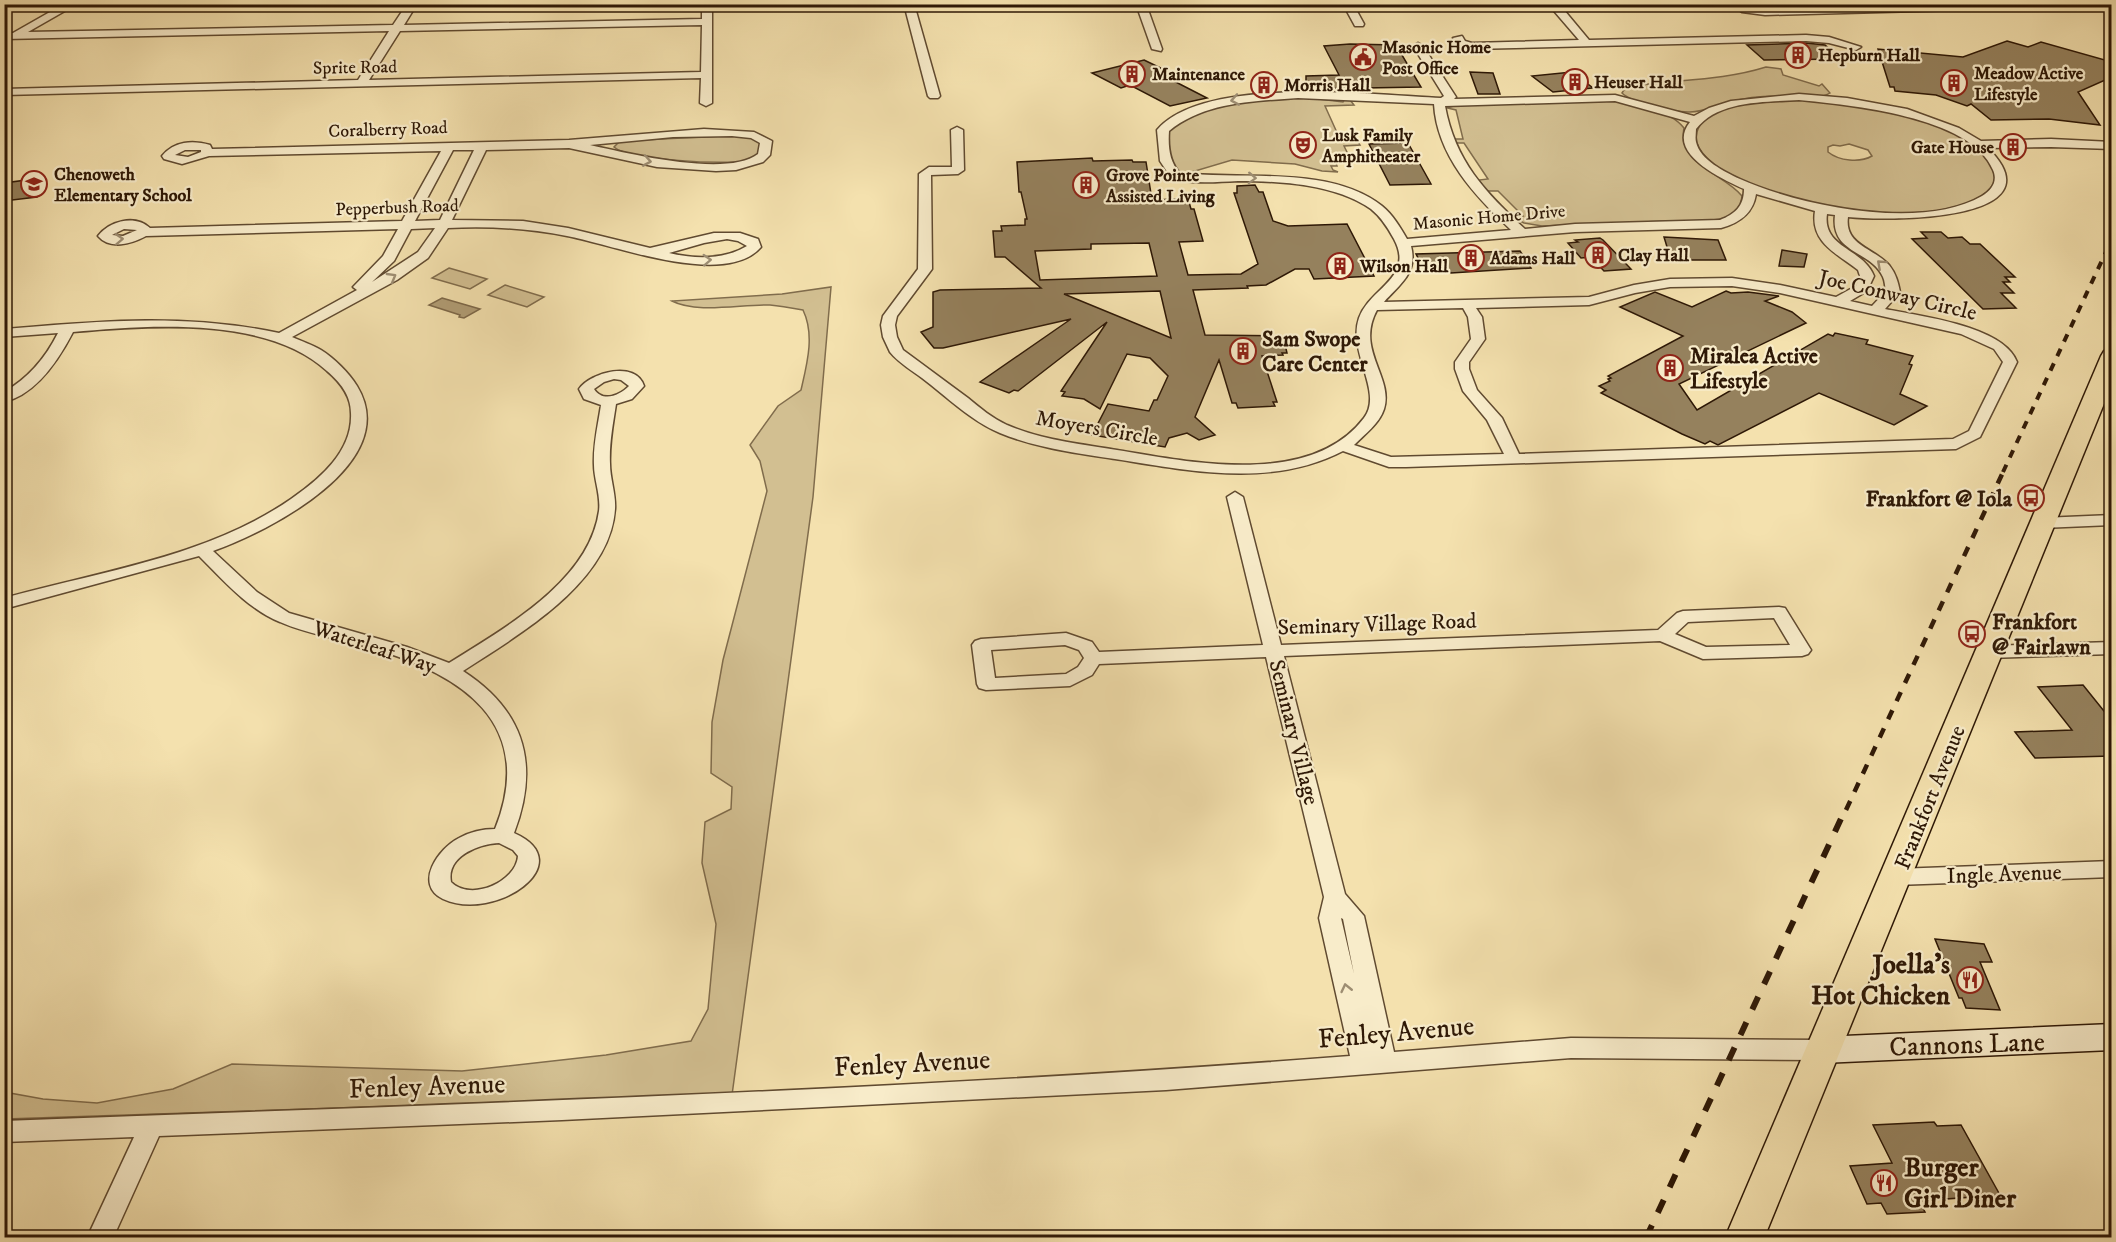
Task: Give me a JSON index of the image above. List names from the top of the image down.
{
  "streets": {
    "main road": ["Frankfort Avenue", "Cannons Lane"],
    "street": [
      "Sprite Road",
      "Coralberry Road",
      "Pepperbush Road",
      "Masonic Home Drive",
      "Joe Conway Circle",
      "Moyers Circle",
      "Seminary Village Road",
      "Waterleaf Way",
      "Seminary Village",
      "Ingle Avenue",
      "Fenley Avenue"
    ]
  },
  "crossings": [
    ["Masonic Home Drive", "Moyers Circle"],
    ["Joe Conway Circle", "Moyers Circle"],
    ["Seminary Village Road", "Seminary Village"],
    ["Seminary Village", "Fenley Avenue"],
    ["Frankfort Avenue", "Ingle Avenue"],
    ["Frankfort Avenue", "Fenley Avenue"],
    ["Frankfort Avenue", "Cannons Lane"],
    ["Fenley Avenue", "Cannons Lane"]
  ],
  "places": {
    "building": [
      "Hepburn Hall",
      "Maintenance",
      "Heuser Hall",
      "Meadow Active Lifestyle",
      "Morris Hall",
      "Gate House",
      "Grove Pointe Assisted Living",
      "Clay Hall",
      "Adams Hall",
      "Wilson Hall",
      "Sam Swope Care Center",
      "Miralea Active Lifestyle"
    ],
    "public building": ["Masonic Home Post Office"],
    "theatre": ["Lusk Family Amphitheater"],
    "school or university": ["Chenoweth Elementary School"],
    "bus stop": ["Frankfort @ Iola", "Frankfort @ Fairlawn"],
    "restaurant": ["Joella's Hot Chicken", "Burger Girl Diner"]
  }
}
